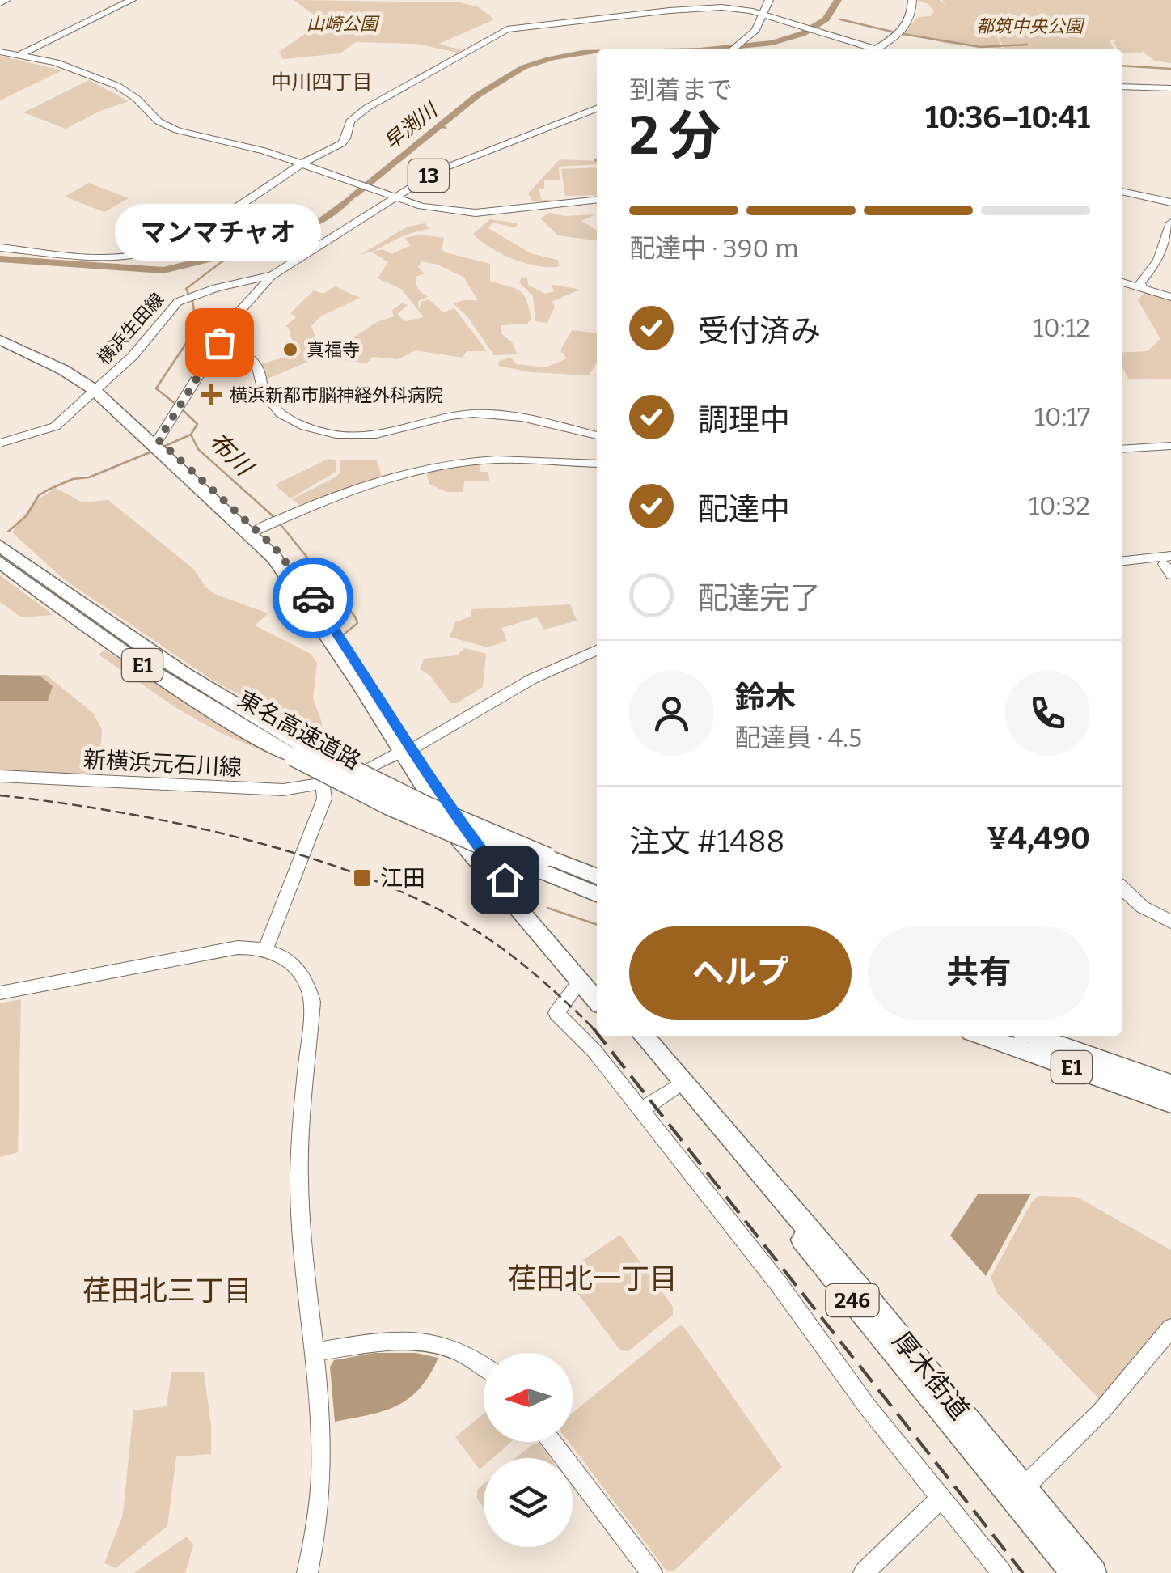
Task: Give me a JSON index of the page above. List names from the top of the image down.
{
  "streets": {
    "highway": [
      "E1",
      "東名高速道路",
      "246",
      "厚木街道"
    ],
    "street": ["13", "横浜生田線", "新横浜元石川線"]
  },
  "districts": ["中川四丁目", "荏田北一丁目", "荏田北三丁目"],
  "water": ["早渕川", "布川"],
  "parks": ["山崎公園", "都筑中央公園"],
  "places": {
    "other": ["マンマチャオ", "真福寺"],
    "health": ["横浜新都市脳神経外科病院"],
    "transit": ["江田"]
  },
  "north": "left",
  "page": {
    "heading": ["2 分", "到着まで", "10:36–10:41"],
    "panel": [
      "鈴木",
      "配達員 · 4.5",
      "注文 #1488",
      "¥4,490"
    ],
    "bar": "配達中 · 390 m",
    "bubble": "マンマチャオ",
    "list": [
      ["受付済み", "10:12"],
      ["調理中", "10:17"],
      ["配達中", "10:32"],
      "配達完了"
    ],
    "buttons": ["ヘルプ", "共有"]
  }
}
